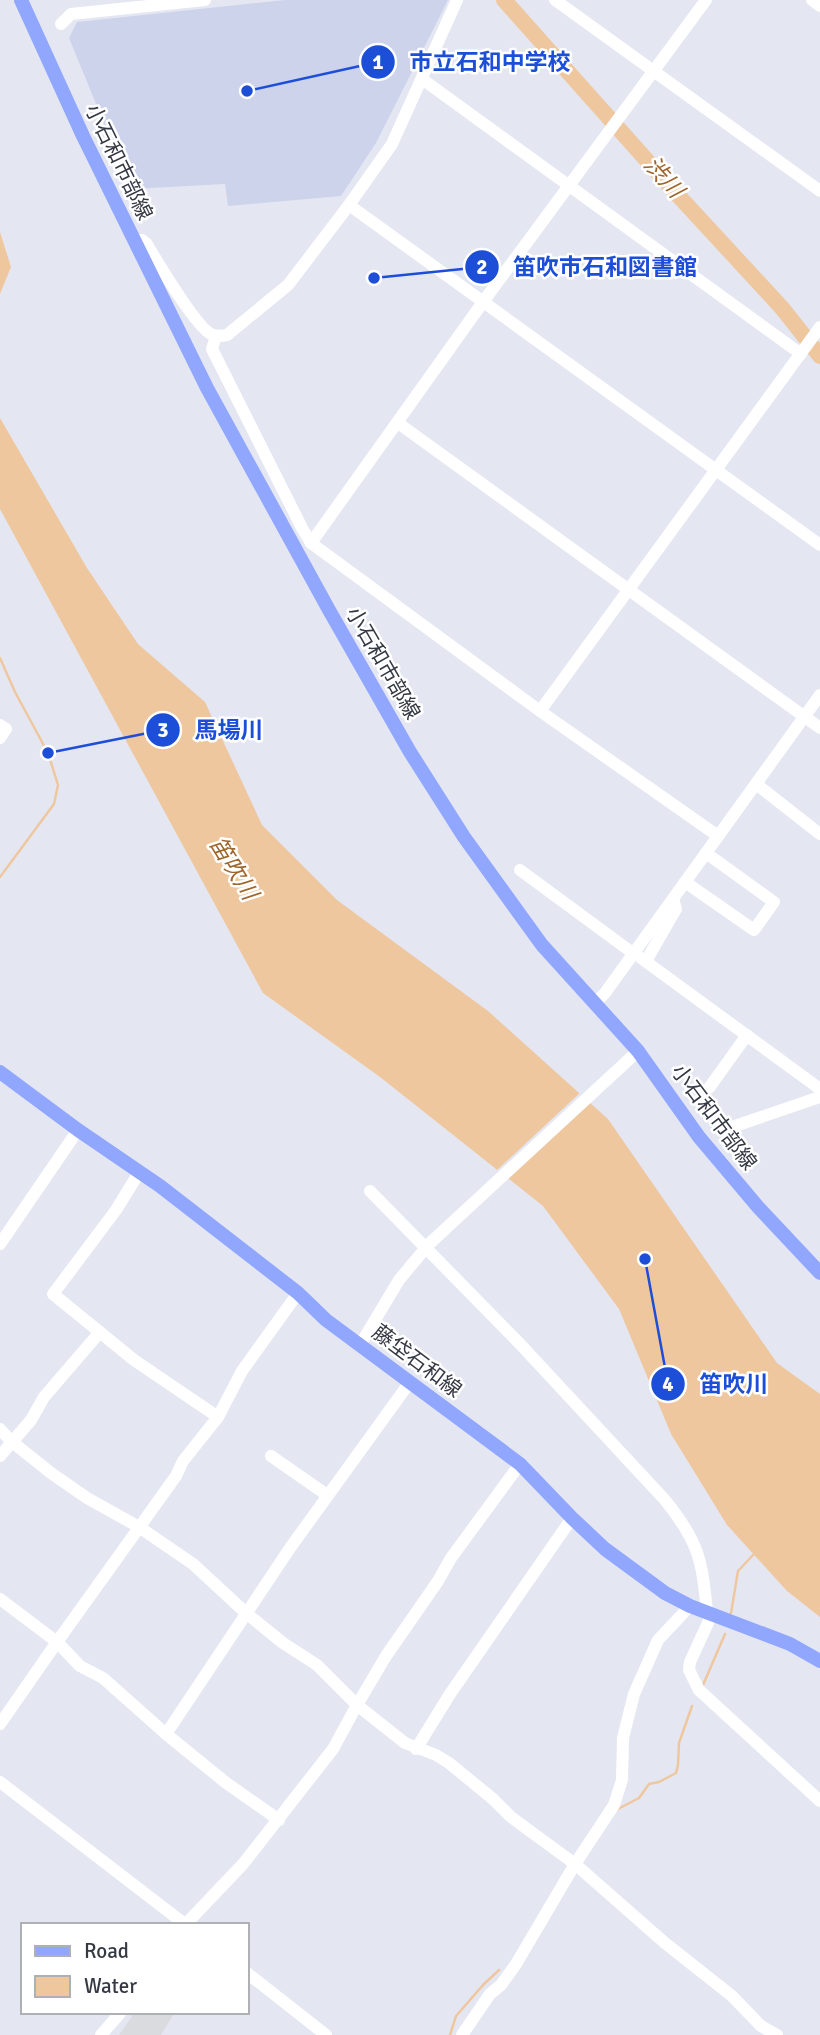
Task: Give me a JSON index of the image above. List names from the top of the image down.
{
  "streets": {
    "main road": ["小石和市部線", "藤垈石和線"]
  },
  "water": ["渋川", "笛吹川"],
  "places": [
    "市立石和中学校",
    "笛吹市石和図書館",
    "馬場川",
    "笛吹川"
  ],
  "legend": ["Road", "Water"]
}
